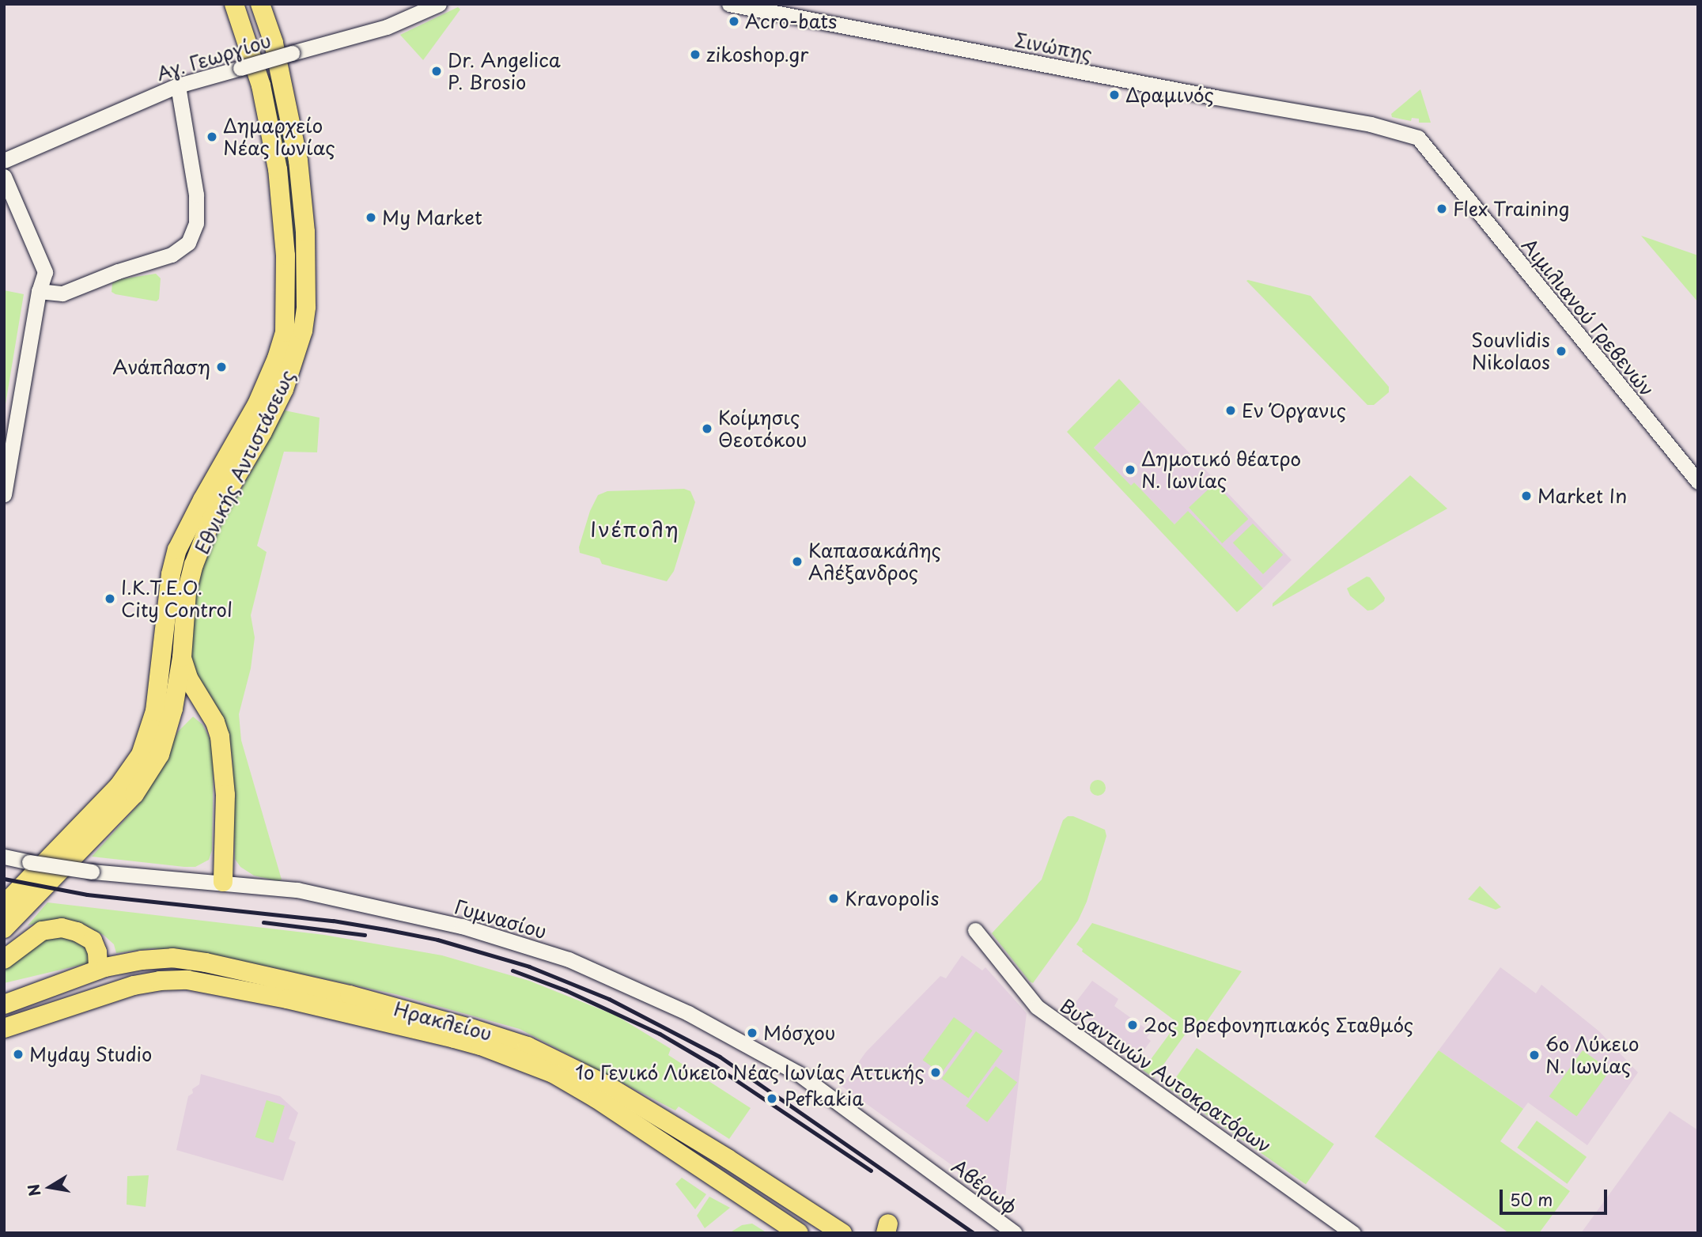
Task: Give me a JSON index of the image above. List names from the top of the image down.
{
  "streets": {
    "main road": ["Εθνικής Αντιστάσεως", "Ηρακλείου"],
    "street": [
      "Σινώπης",
      "Αγ. Γεωργίου",
      "Αιμιλιανού Γρεβενών",
      "Γυμνασίου",
      "Βυζαντινών Αυτοκρατόρων",
      "Αβέρωφ"
    ]
  },
  "crossings": [
    ["Σινώπης", "Αιμιλιανού Γρεβενών"],
    ["Γυμνασίου", "Αβέρωφ"]
  ],
  "districts": ["Ινέπολη"],
  "places": [
    "Acro-bats",
    "zikoshop.gr",
    "Dr. Angelica P. Brosio",
    "Δραμινός",
    "Δημαρχείο Νέας Ιωνίας",
    "Flex Training",
    "My Market",
    "Souvlidis Nikolaos",
    "Ανάπλαση",
    "Εν Όργανις",
    "Κοίμησις Θεοτόκου",
    "Δημοτικό θέατρο Ν. Ιωνίας",
    "Market In",
    "Καπασακάλης Αλέξανδρος",
    "I.Κ.Τ.Ε.Ο. City Control",
    "Kravopolis",
    "2ος Βρεφονηπιακός Σταθμός",
    "Μόσχου",
    "Myday Studio",
    "6ο Λύκειο Ν. Ιωνίας",
    "1ο Γενικό Λύκειο Νέας Ιωνίας Αττικής",
    "Pefkakia"
  ],
  "scale_bar": "50 m",
  "north": "left"
}
